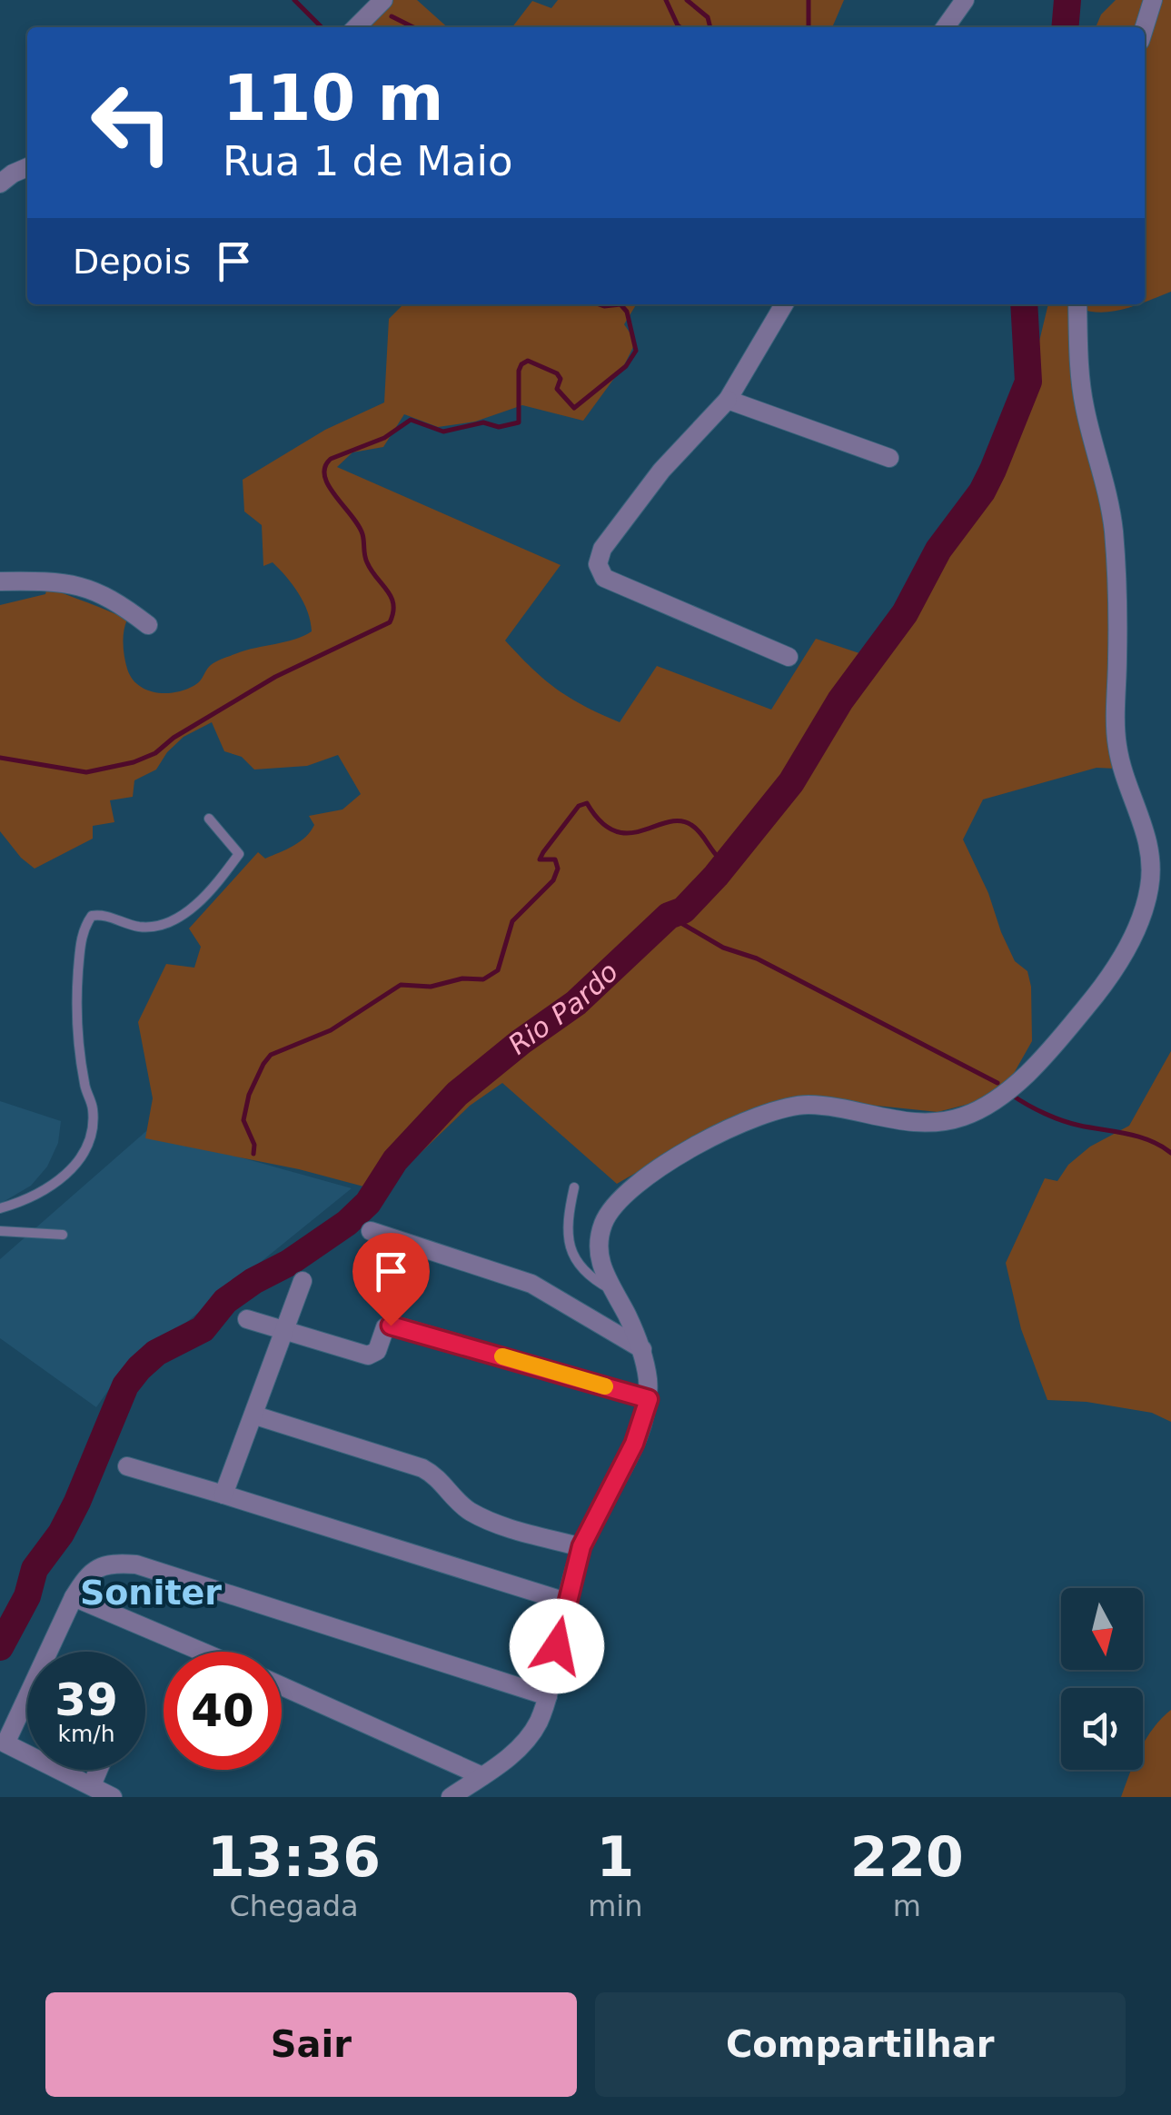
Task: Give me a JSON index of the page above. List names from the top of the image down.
{
  "districts": ["Soniter"],
  "water": ["Rio Pardo"],
  "north": "bottom",
  "page": {
    "turn": ["110 m", "Rua 1 de Maio"],
    "then": "Depois",
    "speed": "39 km/h",
    "limit": "40",
    "eta": [
      "13:36",
      "Chegada",
      "1",
      "min",
      "220",
      "m"
    ],
    "buttons": ["Sair", "Compartilhar"]
  }
}
